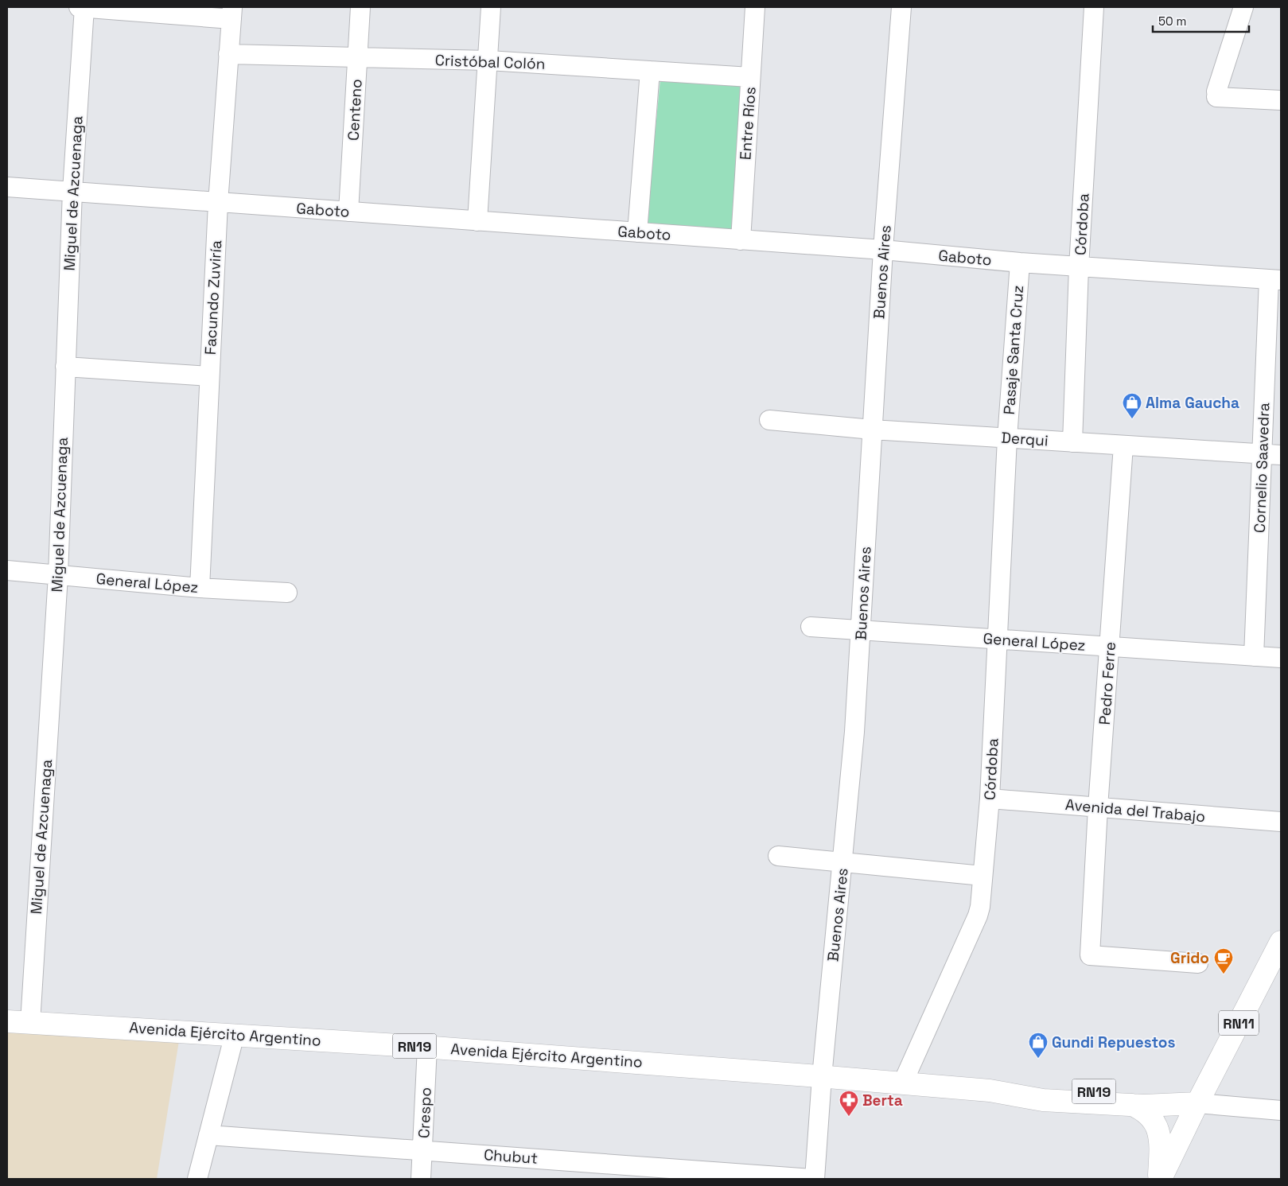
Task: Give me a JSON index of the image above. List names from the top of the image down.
{
  "streets": {
    "main road": ["RN11", "Avenida Ejército Argentino", "RN19"],
    "street": [
      "Cristóbal Colón",
      "Centeno",
      "Entre Ríos",
      "Miguel de Azcuenaga",
      "Gaboto",
      "Córdoba",
      "Buenos Aires",
      "Facundo Zuviría",
      "Pasaje Santa Cruz",
      "Derqui",
      "Cornelio Saavedra",
      "General López",
      "Pedro Ferre",
      "Avenida del Trabajo",
      "Crespo",
      "Chubut"
    ]
  },
  "crossings": [
    ["Cristóbal Colón", "Centeno"],
    ["Cristóbal Colón", "Entre Ríos"],
    ["Cristóbal Colón", "Facundo Zuviría"],
    ["Centeno", "Gaboto"],
    ["Entre Ríos", "Gaboto"],
    ["Miguel de Azcuenaga", "Gaboto"],
    ["Miguel de Azcuenaga", "General López"],
    ["Miguel de Azcuenaga", "Avenida Ejército Argentino"],
    ["Gaboto", "Córdoba"],
    ["Gaboto", "Buenos Aires"],
    ["Gaboto", "Facundo Zuviría"],
    ["Gaboto", "Pasaje Santa Cruz"],
    ["Gaboto", "Cornelio Saavedra"],
    ["Córdoba", "Pasaje Santa Cruz"],
    ["Córdoba", "Derqui"],
    ["Córdoba", "General López"],
    ["Córdoba", "Avenida del Trabajo"],
    ["Córdoba", "Avenida Ejército Argentino"],
    ["Buenos Aires", "Derqui"],
    ["Buenos Aires", "General López"],
    ["Buenos Aires", "Avenida Ejército Argentino"],
    ["Buenos Aires", "Chubut"],
    ["Facundo Zuviría", "General López"],
    ["Pasaje Santa Cruz", "Derqui"],
    ["Derqui", "Cornelio Saavedra"],
    ["Derqui", "Pedro Ferre"],
    ["Cornelio Saavedra", "General López"],
    ["General López", "Pedro Ferre"],
    ["Pedro Ferre", "Avenida del Trabajo"],
    ["RN11", "Avenida Ejército Argentino"],
    ["Avenida Ejército Argentino", "Crespo"],
    ["Crespo", "Chubut"]
  ],
  "places": {
    "shop": ["Alma Gaucha", "Gundi Repuestos"],
    "cafe": ["Grido"],
    "pharmacy": ["Berta"]
  },
  "scale_bar": "50 m"
}
